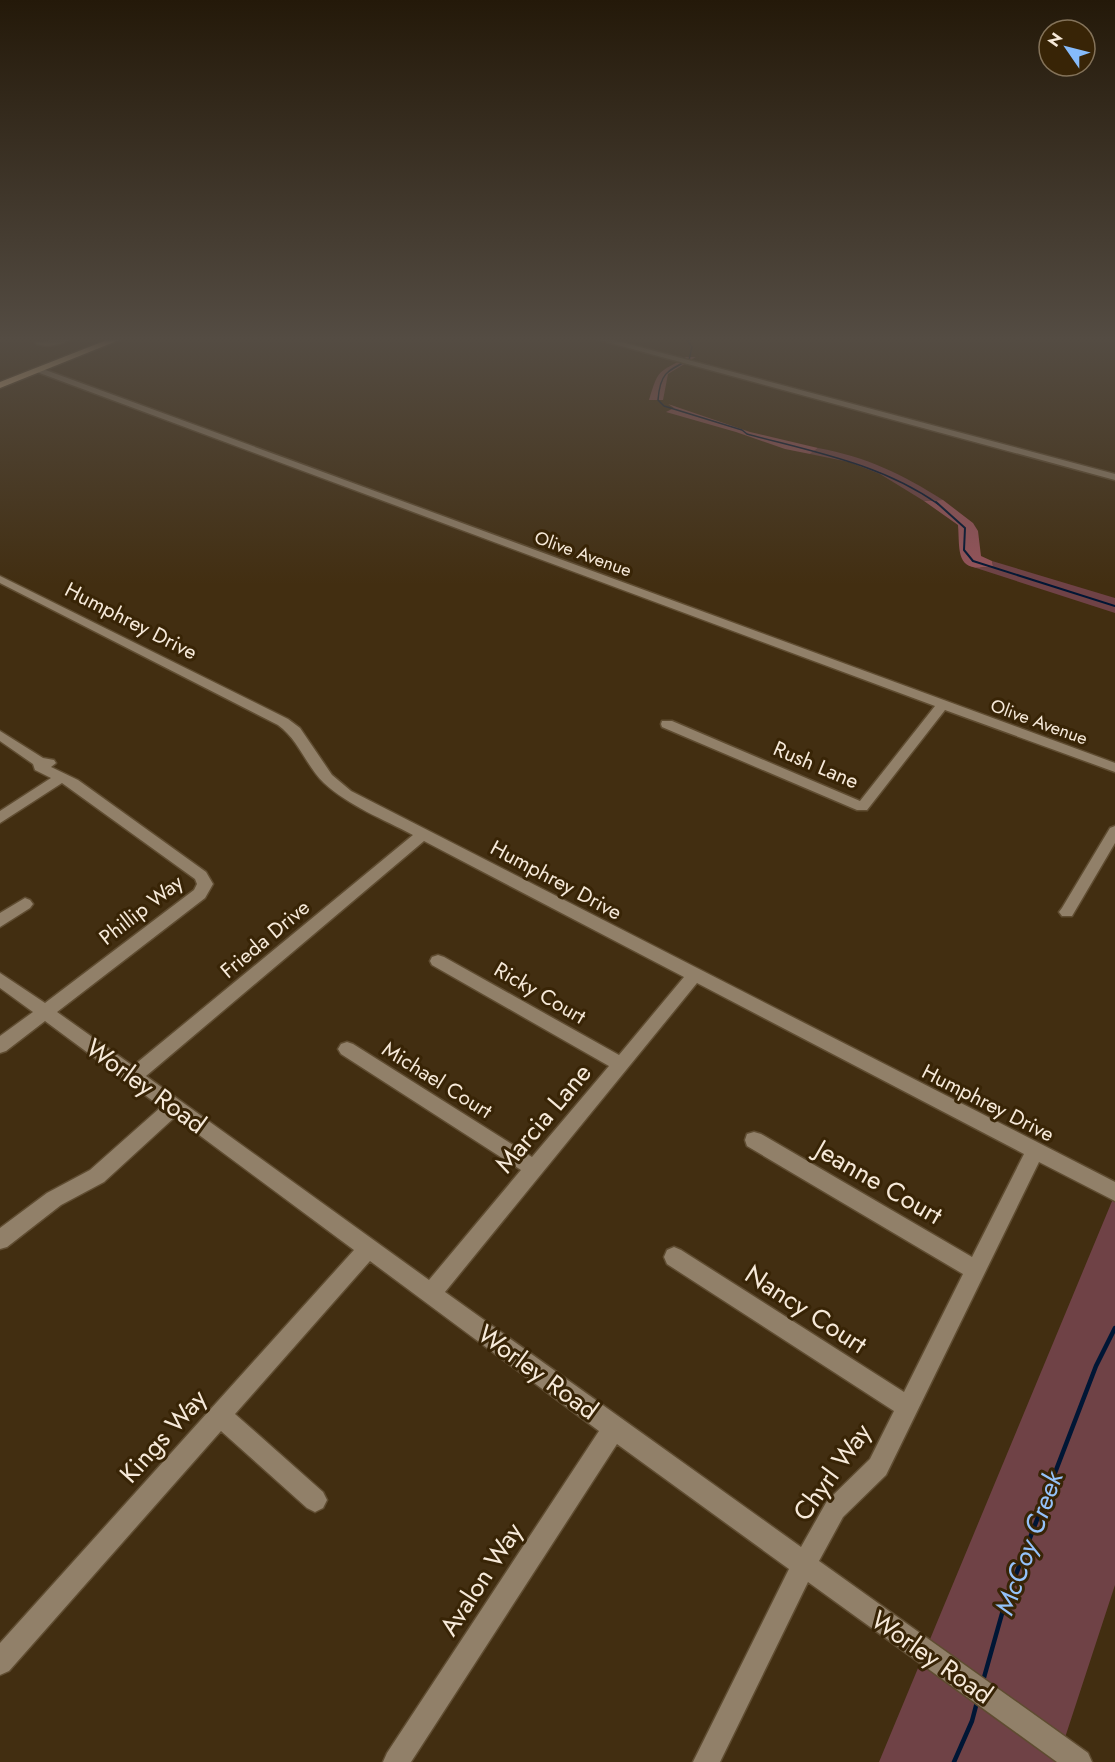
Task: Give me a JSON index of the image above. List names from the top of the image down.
{
  "streets": {
    "street": [
      "Olive Avenue",
      "Humphrey Drive",
      "Rush Lane",
      "Phillip Way",
      "Frieda Drive",
      "Ricky Court",
      "Michael Court",
      "Worley Road",
      "Marcia Lane",
      "Jeanne Court",
      "Nancy Court",
      "Kings Way",
      "Chyrl Way",
      "Avalon Way"
    ]
  },
  "crossings": [
    ["Olive Avenue", "Rush Lane"],
    ["Humphrey Drive", "Frieda Drive"],
    ["Humphrey Drive", "Marcia Lane"],
    ["Humphrey Drive", "Chyrl Way"],
    ["Phillip Way", "Worley Road"],
    ["Frieda Drive", "Worley Road"],
    ["Ricky Court", "Marcia Lane"],
    ["Michael Court", "Marcia Lane"],
    ["Worley Road", "Marcia Lane"],
    ["Worley Road", "Kings Way"],
    ["Worley Road", "Chyrl Way"],
    ["Worley Road", "Avalon Way"],
    ["Jeanne Court", "Chyrl Way"],
    ["Nancy Court", "Chyrl Way"]
  ],
  "water": ["McCoy Creek"],
  "north": "top left"
}
